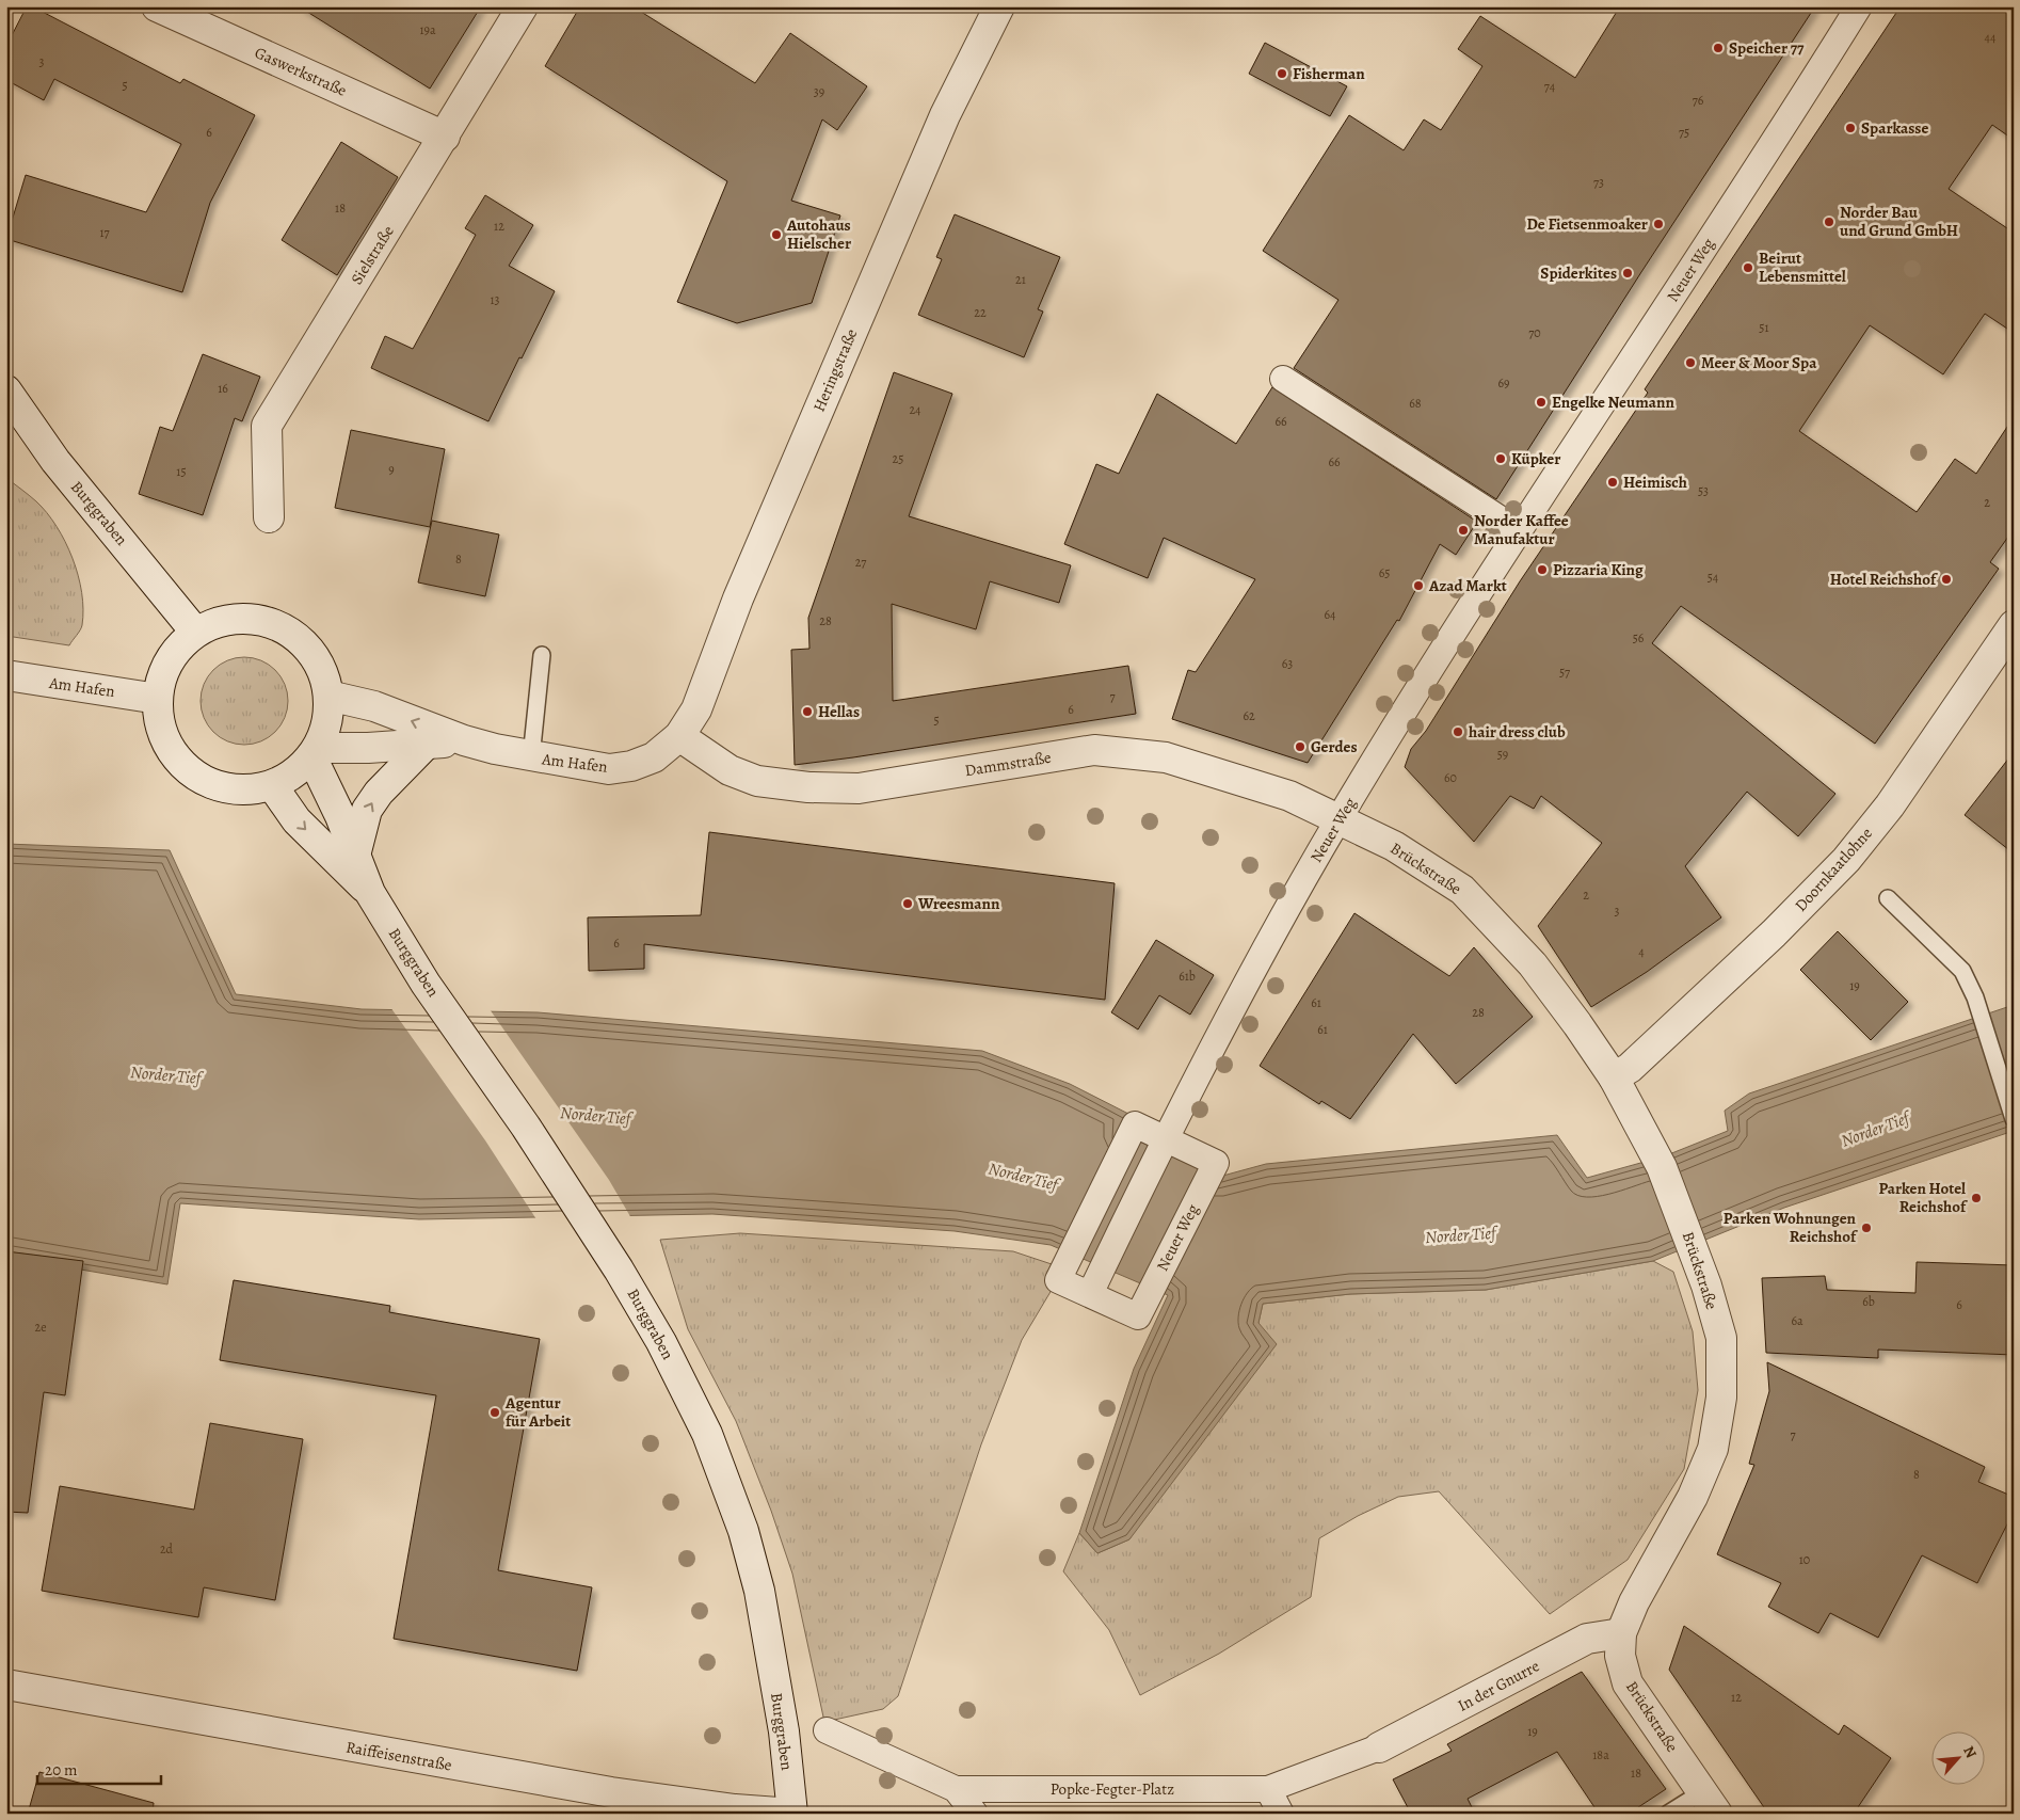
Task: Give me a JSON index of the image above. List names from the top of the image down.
{
  "streets": {
    "street": [
      "Gaswerkstraße",
      "Sielstraße",
      "Neuer Weg",
      "Heringstraße",
      "Burggraben",
      "Am Hafen",
      "Dammstraße",
      "Brückstraße",
      "Doornkaatlohne",
      "In der Gnurre",
      "Raiffeisenstraße",
      "Popke-Fegter-Platz"
    ]
  },
  "crossings": [
    ["Gaswerkstraße", "Sielstraße"],
    ["Neuer Weg", "Dammstraße"],
    ["Neuer Weg", "Brückstraße"],
    ["Heringstraße", "Am Hafen"],
    ["Heringstraße", "Dammstraße"],
    ["Burggraben", "Am Hafen"],
    ["Burggraben", "Raiffeisenstraße"],
    ["Am Hafen", "Dammstraße"],
    ["Dammstraße", "Brückstraße"],
    ["Brückstraße", "Doornkaatlohne"],
    ["Brückstraße", "In der Gnurre"],
    ["In der Gnurre", "Popke-Fegter-Platz"]
  ],
  "water": ["Norder Tief"],
  "places": [
    "Speicher 77",
    "Fisherman",
    "Sparkasse",
    "Norder Bau und Grund GmbH",
    "De Fietsenmoaker",
    "Autohaus Hielscher",
    "Beirut Lebensmittel",
    "Spiderkites",
    "Meer & Moor Spa",
    "Engelke Neumann",
    "Küpker",
    "Heimisch",
    "Norder Kaffee Manufaktur",
    "Pizzaria King",
    "Hotel Reichshof",
    "Azad Markt",
    "Hellas",
    "hair dress club",
    "Gerdes",
    "Wreesmann",
    "Parken Hotel Reichshof",
    "Parken Wohnungen Reichshof",
    "Agentur für Arbeit"
  ],
  "house_numbers": [
    "19a",
    "44",
    "3",
    "5",
    "74",
    "39",
    "76",
    "6",
    "75",
    "73",
    "18",
    "12",
    "17",
    "21",
    "13",
    "22",
    "51",
    "70",
    "69",
    "16",
    "68",
    "24",
    "66",
    "25",
    "66",
    "9",
    "15",
    "53",
    "2",
    "8",
    "27",
    "65",
    "54",
    "64",
    "28",
    "56",
    "63",
    "57",
    "7",
    "6",
    "62",
    "5",
    "59",
    "60",
    "2",
    "3",
    "6",
    "4",
    "61b",
    "19",
    "61",
    "28",
    "61",
    "6b",
    "6",
    "6a",
    "2e",
    "7",
    "8",
    "2d",
    "10",
    "12",
    "19",
    "18a",
    "18"
  ],
  "scale_bar": "20 m",
  "north": "top right"
}
